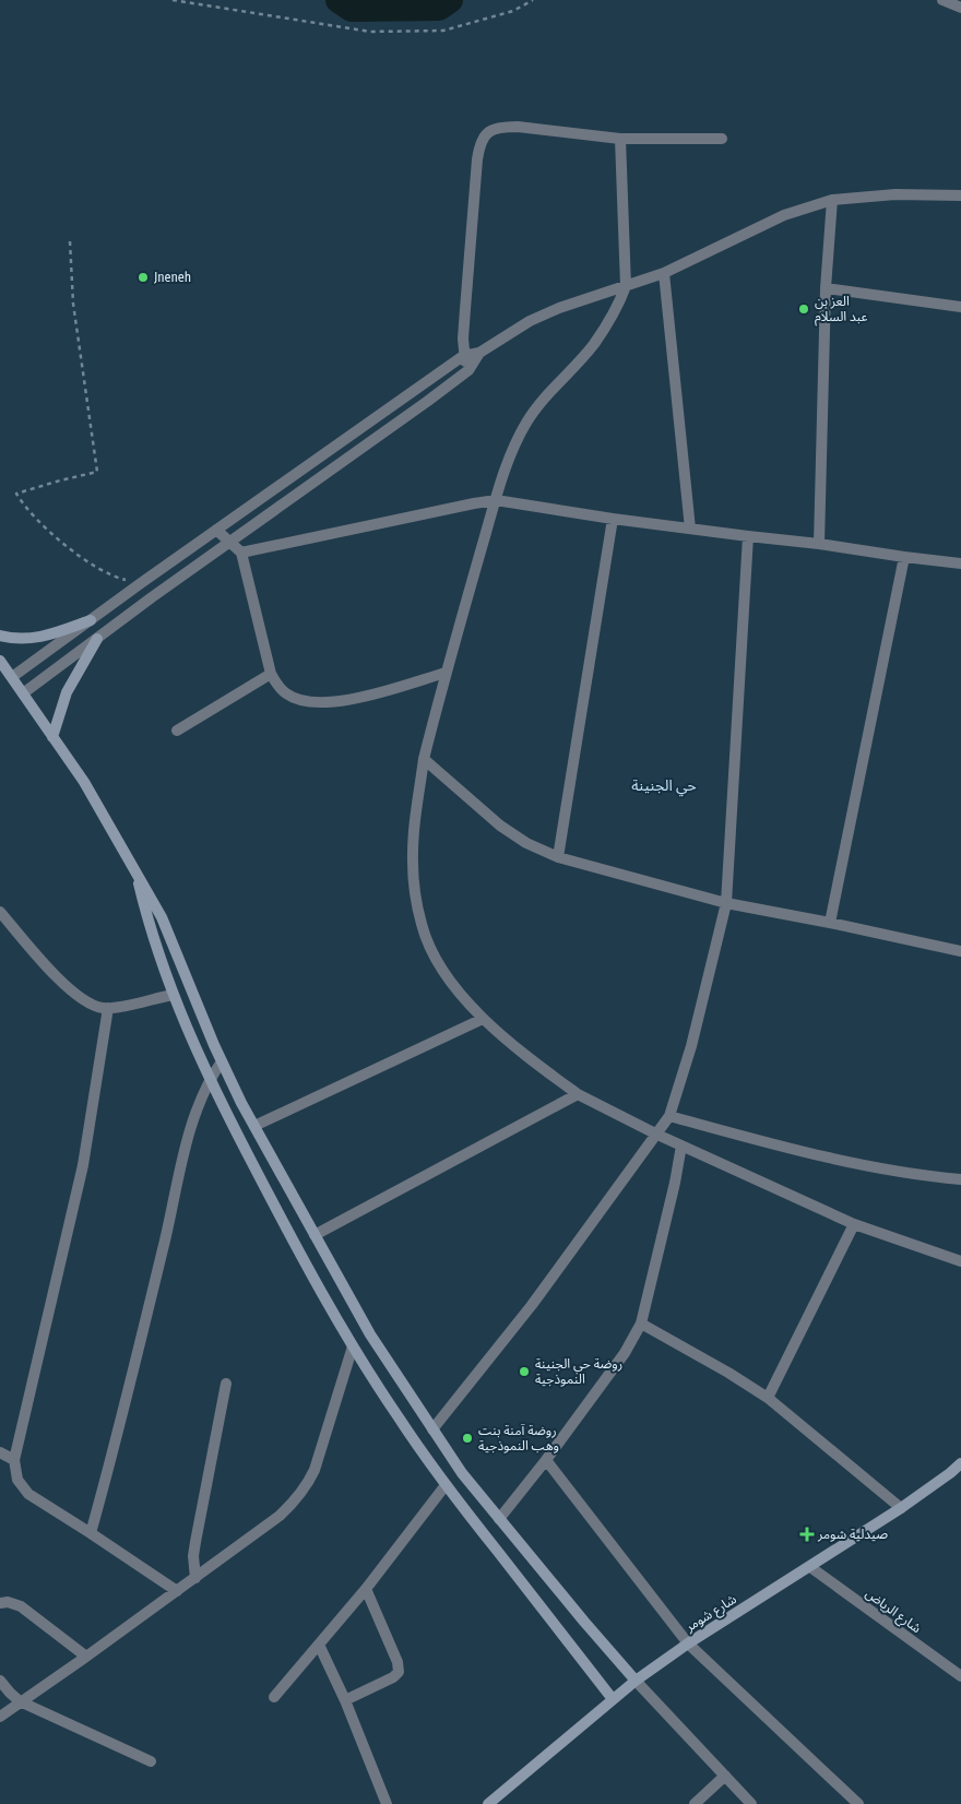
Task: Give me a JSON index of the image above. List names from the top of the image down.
{
  "streets": {
    "street": ["شارع الرياض", "شارع شومر"]
  },
  "crossings": [
    ["شارع الرياض", "شارع شومر"]
  ],
  "districts": ["حي الجنينة"],
  "places": {
    "other": [
      "Jneneh",
      "العز بن عبد السلام",
      "روضة حي الجنينة النموذجية",
      "روضة آمنة بنت وهب النموذجية"
    ],
    "health": ["صيدلية شومر"]
  }
}
